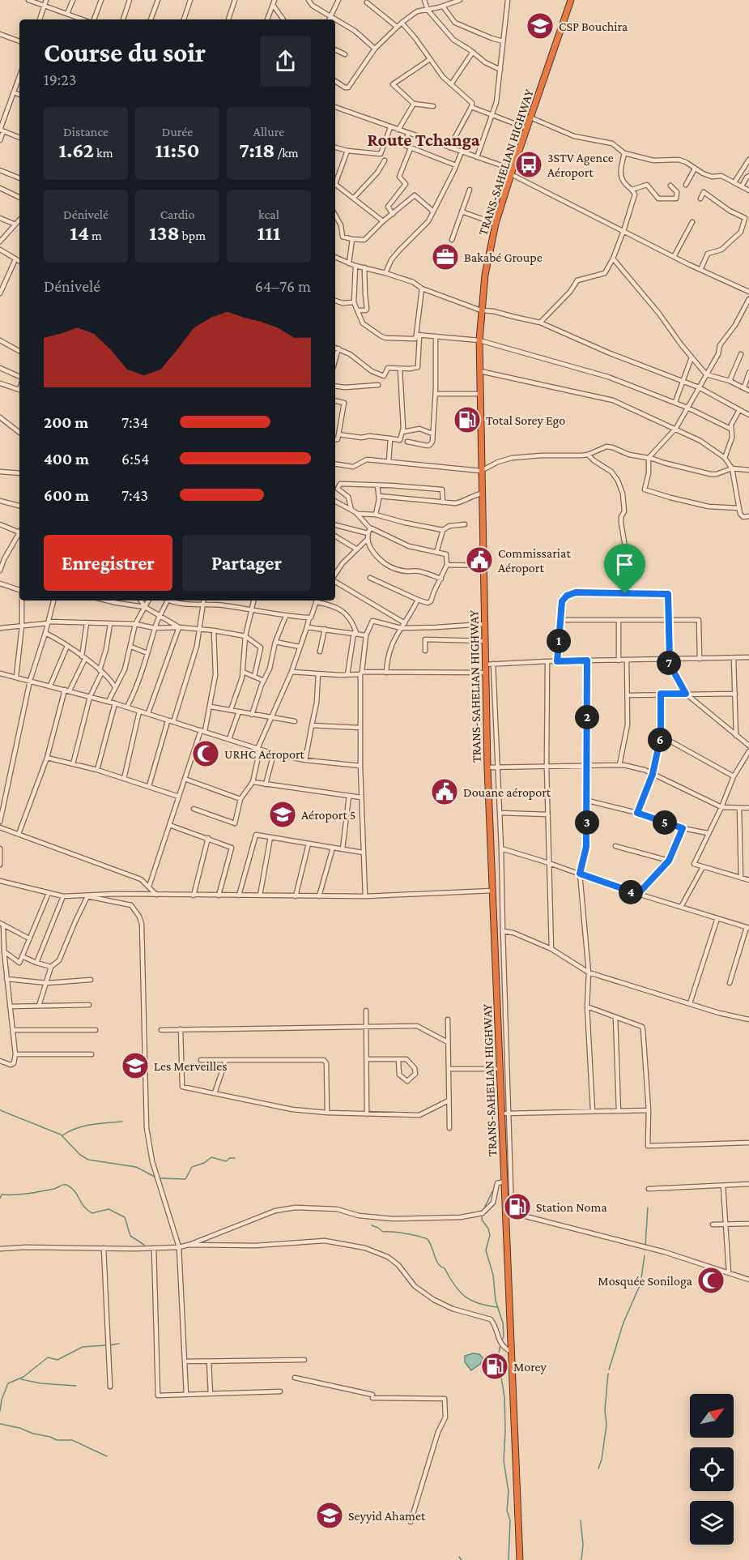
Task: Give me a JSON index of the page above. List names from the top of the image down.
{
  "streets": {
    "highway": ["TRANS-SAHELIAN HIGHWAY"]
  },
  "districts": ["Route Tchanga"],
  "places": {
    "school or university": [
      "CSP Bouchira",
      "Aéroport 5",
      "Les Merveilles",
      "Seyyid Ahamet"
    ],
    "bus stop": ["3STV Agence Aéroport"],
    "office": ["Bakabé Groupe"],
    "fuel station": ["Total Sorey Ego", "Station Noma", "Morey"],
    "public building": ["Commissariat Aéroport", "Douane aéroport"],
    "mosque": ["URHC Aéroport", "Mosquée Soniloga"]
  },
  "north": "top right",
  "page": {
    "heading": ["Course du soir", "19:23"],
    "stats": [
      ["Distance", "1.62 km"],
      ["Durée", "11:50"],
      ["Allure", "7:18 /km"],
      ["Dénivelé", "14 m"],
      ["Cardio", "138 bpm"],
      ["kcal", "111"]
    ],
    "chart": ["Dénivelé", "64–76 m"],
    "list": [
      {
        "name": "200 m",
        "note": "7:34"
      },
      {
        "name": "400 m",
        "note": "6:54"
      },
      {
        "name": "600 m",
        "note": "7:43"
      }
    ],
    "buttons": ["Enregistrer", "Partager"],
    "pins": [
      "1",
      "7",
      "2",
      "6",
      "3",
      "5",
      "4"
    ]
  }
}
